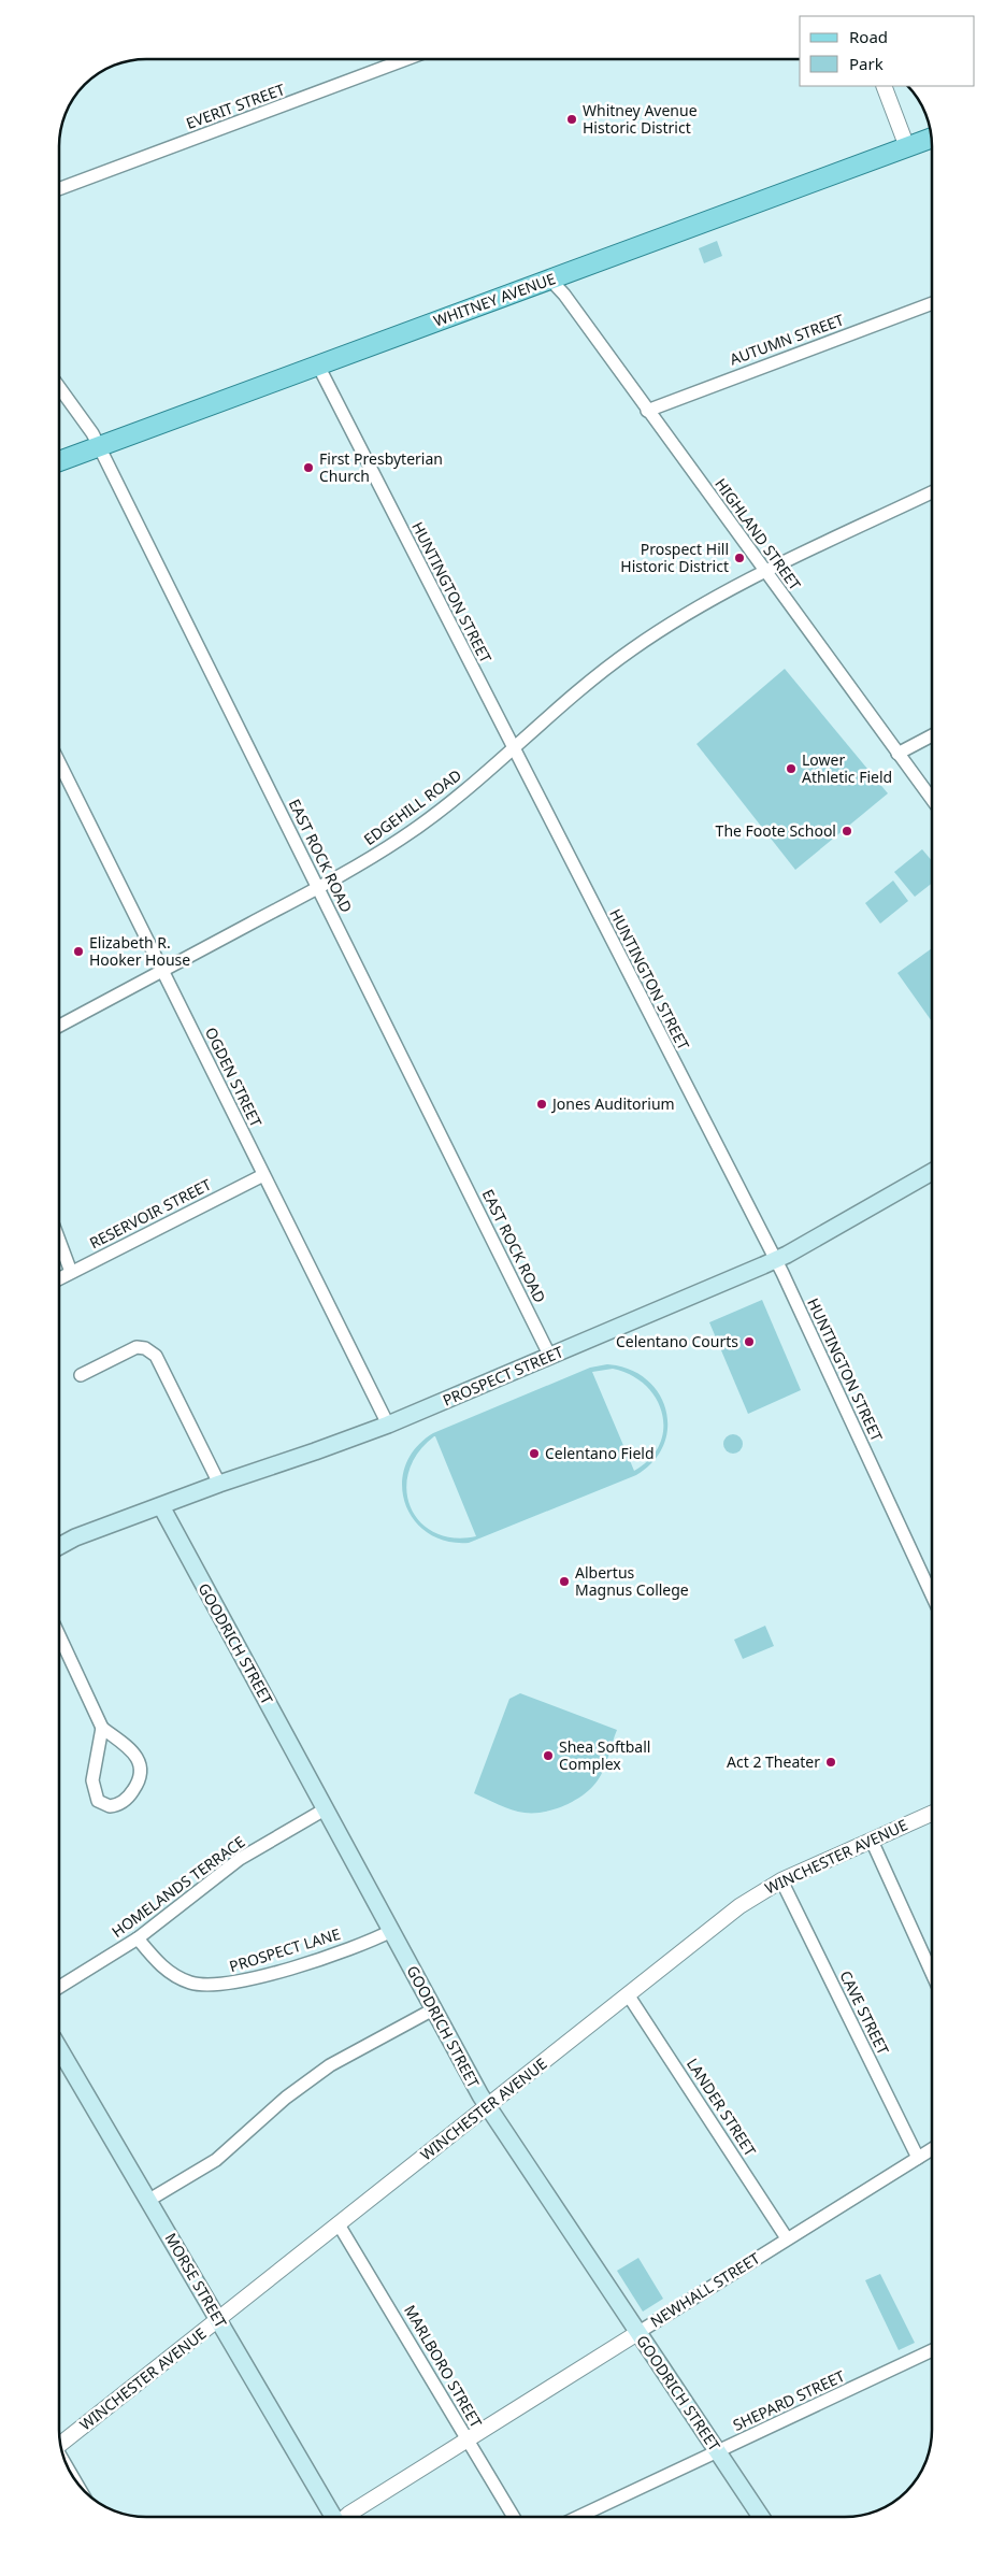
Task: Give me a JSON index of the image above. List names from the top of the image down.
{
  "streets": {
    "main road": [
      "WHITNEY AVENUE",
      "PROSPECT STREET",
      "GOODRICH STREET",
      "MORSE STREET"
    ],
    "street": [
      "EVERIT STREET",
      "AUTUMN STREET",
      "HIGHLAND STREET",
      "HUNTINGTON STREET",
      "EDGEHILL ROAD",
      "EAST ROCK ROAD",
      "OGDEN STREET",
      "RESERVOIR STREET",
      "WINCHESTER AVENUE",
      "HOMELANDS TERRACE",
      "PROSPECT LANE",
      "CAVE STREET",
      "LANDER STREET",
      "NEWHALL STREET",
      "MARLBORO STREET",
      "SHEPARD STREET"
    ]
  },
  "crossings": [
    ["WHITNEY AVENUE", "HIGHLAND STREET"],
    ["WHITNEY AVENUE", "HUNTINGTON STREET"],
    ["WHITNEY AVENUE", "EAST ROCK ROAD"],
    ["AUTUMN STREET", "HIGHLAND STREET"],
    ["HIGHLAND STREET", "EDGEHILL ROAD"],
    ["HUNTINGTON STREET", "EDGEHILL ROAD"],
    ["HUNTINGTON STREET", "PROSPECT STREET"],
    ["EDGEHILL ROAD", "EAST ROCK ROAD"],
    ["EDGEHILL ROAD", "OGDEN STREET"],
    ["EAST ROCK ROAD", "PROSPECT STREET"],
    ["OGDEN STREET", "RESERVOIR STREET"],
    ["OGDEN STREET", "PROSPECT STREET"],
    ["PROSPECT STREET", "GOODRICH STREET"],
    ["GOODRICH STREET", "WINCHESTER AVENUE"],
    ["GOODRICH STREET", "HOMELANDS TERRACE"],
    ["GOODRICH STREET", "PROSPECT LANE"],
    ["GOODRICH STREET", "NEWHALL STREET"],
    ["GOODRICH STREET", "SHEPARD STREET"],
    ["WINCHESTER AVENUE", "CAVE STREET"],
    ["WINCHESTER AVENUE", "LANDER STREET"],
    ["WINCHESTER AVENUE", "MORSE STREET"],
    ["WINCHESTER AVENUE", "MARLBORO STREET"],
    ["HOMELANDS TERRACE", "PROSPECT LANE"],
    ["CAVE STREET", "NEWHALL STREET"],
    ["LANDER STREET", "NEWHALL STREET"],
    ["NEWHALL STREET", "MARLBORO STREET"]
  ],
  "places": [
    "Whitney Avenue Historic District",
    "First Presbyterian Church",
    "Prospect Hill Historic District",
    "Lower Athletic Field",
    "The Foote School",
    "Elizabeth R. Hooker House",
    "Jones Auditorium",
    "Celentano Courts",
    "Celentano Field",
    "Albertus Magnus College",
    "Shea Softball Complex",
    "Act 2 Theater"
  ],
  "legend": ["Road", "Park"]
}
